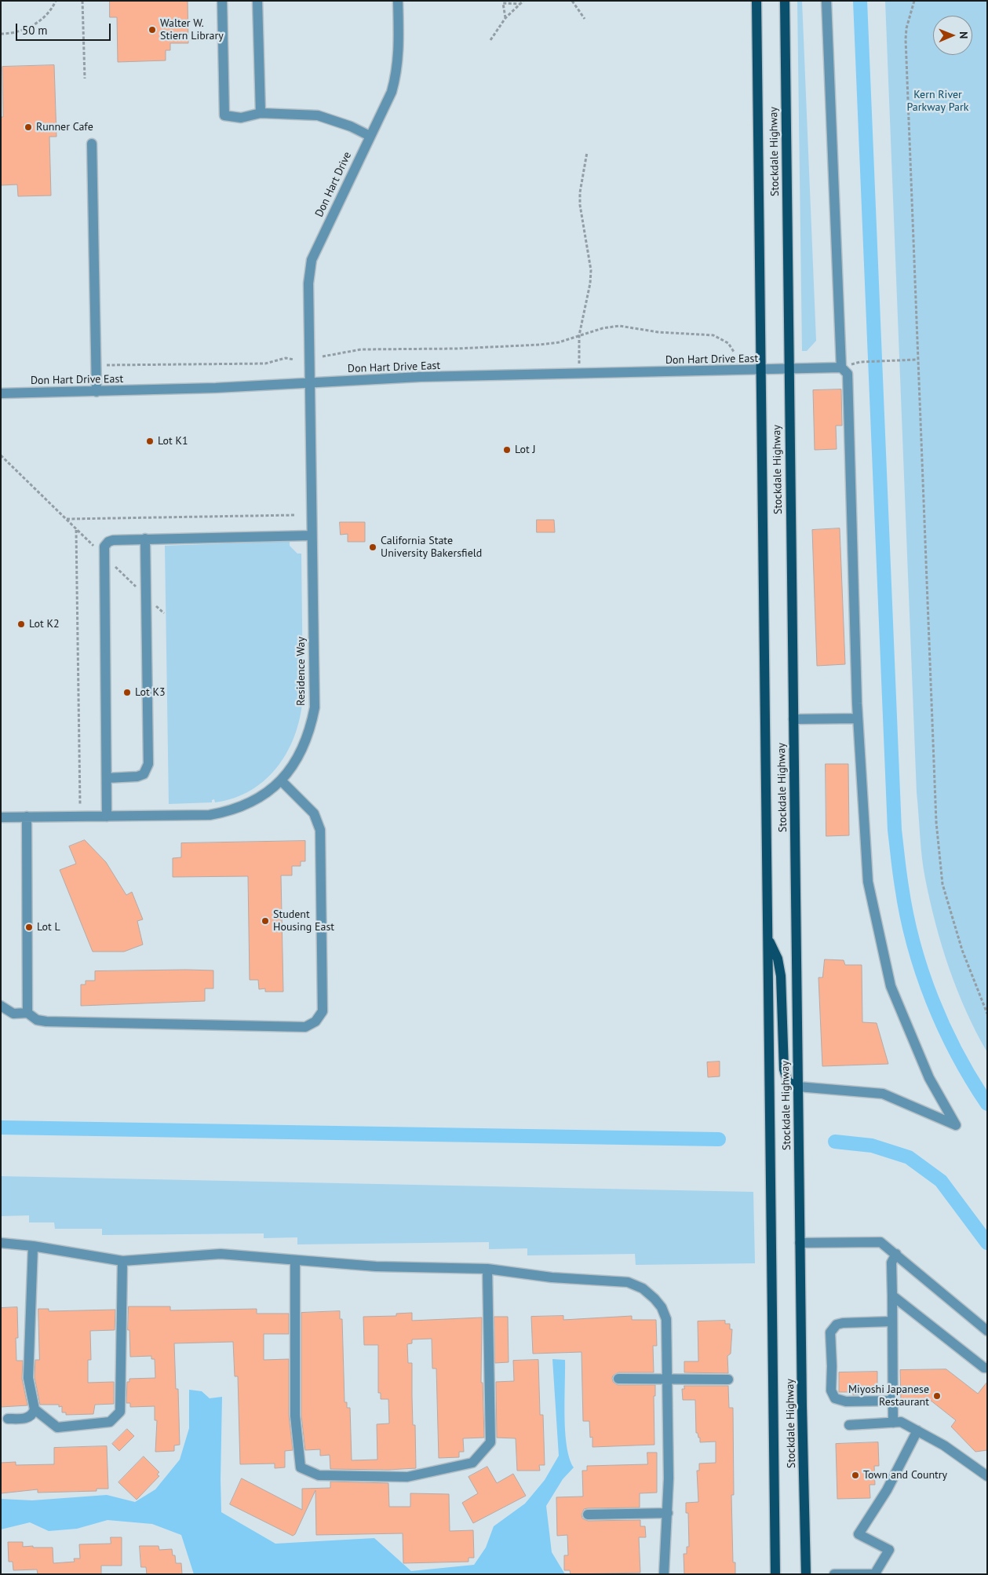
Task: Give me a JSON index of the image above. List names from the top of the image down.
{
  "streets": {
    "main road": ["Stockdale Highway"],
    "street": ["Don Hart Drive", "Don Hart Drive East", "Residence Way"]
  },
  "crossings": [
    ["Stockdale Highway", "Don Hart Drive East"],
    ["Don Hart Drive", "Don Hart Drive East"],
    ["Don Hart Drive", "Residence Way"],
    ["Don Hart Drive East", "Residence Way"]
  ],
  "parks": ["Kern River Parkway Park"],
  "places": [
    "Walter W. Stiern Library",
    "Runner Cafe",
    "Lot K1",
    "Lot J",
    "California State University Bakersfield",
    "Lot K2",
    "Lot K3",
    "Student Housing East",
    "Lot L",
    "Miyoshi Japanese Restaurant",
    "Town and Country"
  ],
  "scale_bar": "50 m",
  "north": "right"
}
